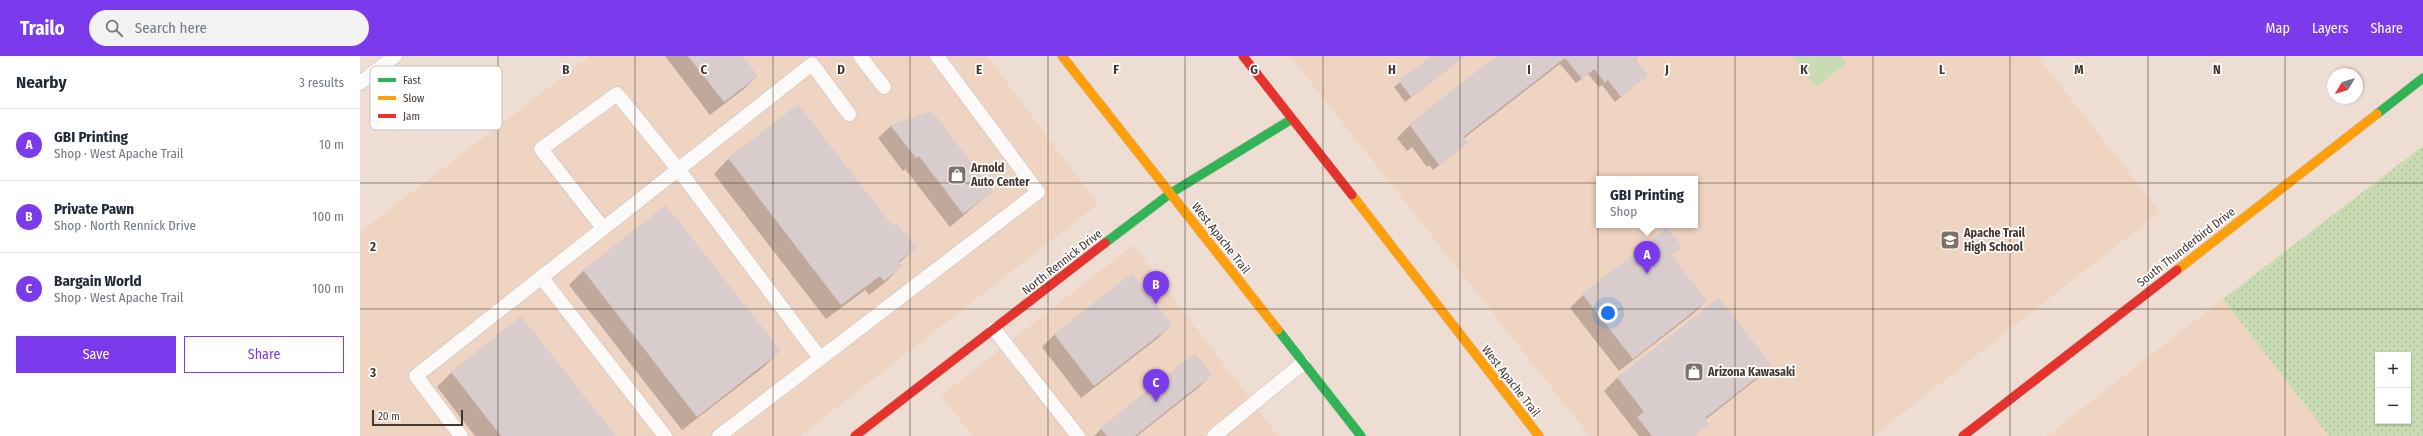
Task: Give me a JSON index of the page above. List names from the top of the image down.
{
  "streets": {
    "street": ["West Apache Trail", "South Thunderbird Drive", "North Rennick Drive"]
  },
  "crossings": [
    ["West Apache Trail", "North Rennick Drive"]
  ],
  "places": {
    "shop": ["Arnold Auto Center", "Arizona Kawasaki"],
    "school or university": ["Apache Trail High School"]
  },
  "legend": ["Fast", "Slow", "Jam"],
  "scale_bar": "20 m",
  "north": "bottom left",
  "page": {
    "header": "Trailo",
    "search": "Search here",
    "nav": ["Map", "Layers", "Share"],
    "heading": ["Nearby", "3 results"],
    "list": [
      {
        "mark": "A",
        "name": "GBI Printing",
        "note": "Shop · West Apache Trail",
        "value": "10 m"
      },
      {
        "mark": "B",
        "name": "Private Pawn",
        "note": "Shop · North Rennick Drive",
        "value": "100 m"
      },
      {
        "mark": "C",
        "name": "Bargain World",
        "note": "Shop · West Apache Trail",
        "value": "100 m"
      }
    ],
    "popup": ["GBI Printing", "Shop"],
    "pins": ["A", "B", "C"],
    "buttons": ["Save", "Share"],
    "map_buttons": ["+", "−"],
    "scale": "20 m"
  },
  "grid": {
    "columns": [
      "B",
      "C",
      "D",
      "E",
      "F",
      "G",
      "H",
      "I",
      "J",
      "K",
      "L",
      "M",
      "N"
    ],
    "rows": ["2", "3"]
  }
}
